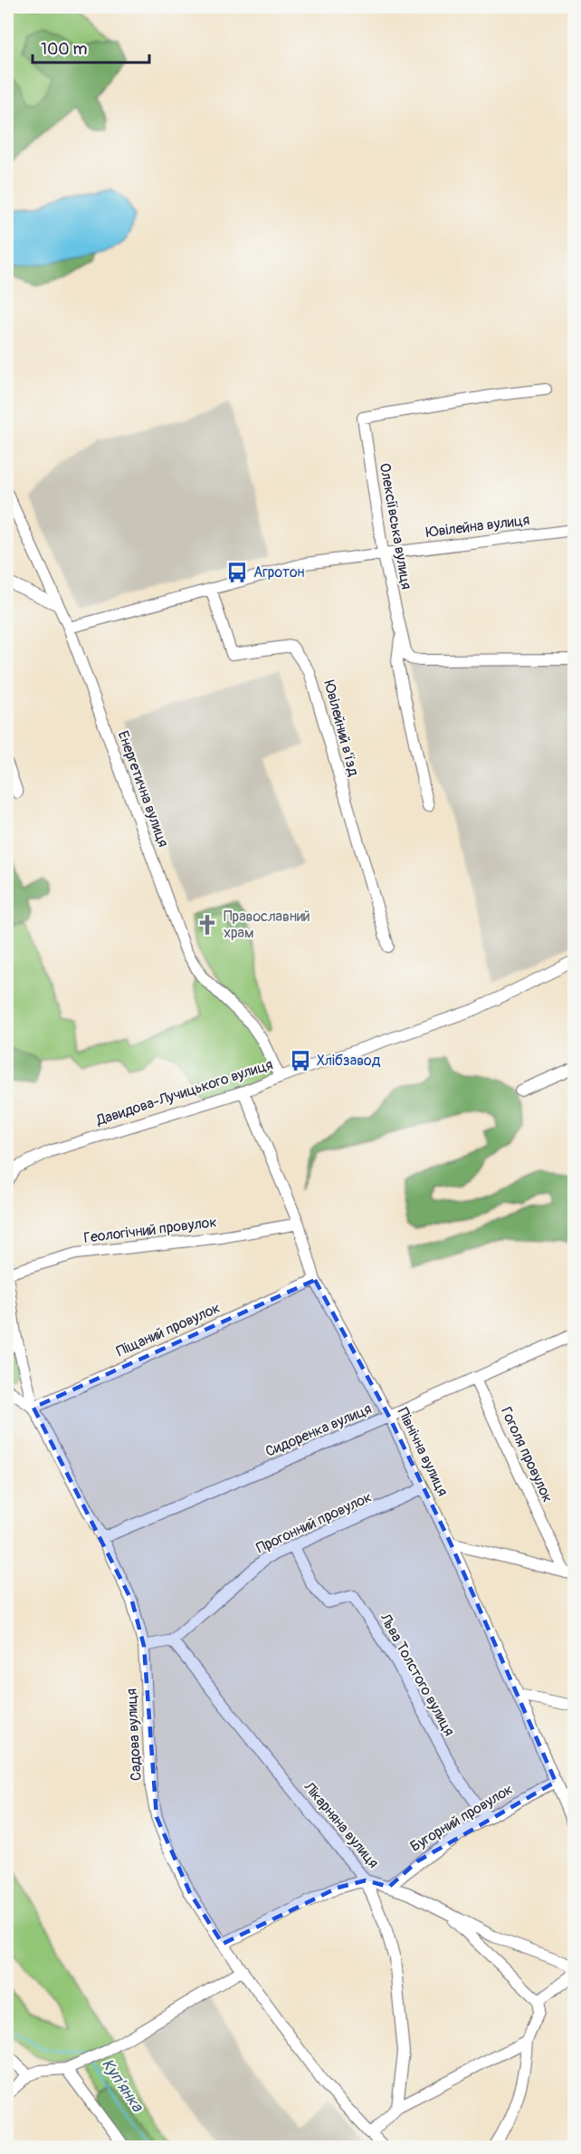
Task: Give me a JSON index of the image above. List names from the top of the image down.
{
  "streets": {
    "street": [
      "Олексіївська вулиця",
      "Ювілейна вулиця",
      "Ювілейний в'їзд",
      "Енергетична вулиця",
      "Давидова-Лучицького вулиця",
      "Геологічний провулок",
      "Піщаний провулок",
      "Сидоренка вулиця",
      "Північна вулиця",
      "Гоголя провулок",
      "Прогонний провулок",
      "Льва Толстого вулиця",
      "Садова вулиця",
      "Бугорний провулок",
      "Лікарняна вулиця"
    ]
  },
  "crossings": [
    ["Олексіївська вулиця", "Ювілейна вулиця"],
    ["Ювілейна вулиця", "Ювілейний в'їзд"],
    ["Ювілейна вулиця", "Енергетична вулиця"],
    ["Енергетична вулиця", "Давидова-Лучицького вулиця"],
    ["Давидова-Лучицького вулиця", "Північна вулиця"],
    ["Геологічний провулок", "Північна вулиця"],
    ["Геологічний провулок", "Садова вулиця"],
    ["Піщаний провулок", "Північна вулиця"],
    ["Піщаний провулок", "Садова вулиця"],
    ["Сидоренка вулиця", "Північна вулиця"],
    ["Сидоренка вулиця", "Гоголя провулок"],
    ["Сидоренка вулиця", "Садова вулиця"],
    ["Північна вулиця", "Прогонний провулок"],
    ["Північна вулиця", "Бугорний провулок"],
    ["Прогонний провулок", "Льва Толстого вулиця"],
    ["Прогонний провулок", "Садова вулиця"],
    ["Прогонний провулок", "Лікарняна вулиця"],
    ["Льва Толстого вулиця", "Бугорний провулок"],
    ["Бугорний провулок", "Лікарняна вулиця"]
  ],
  "water": ["Куп'янка"],
  "places": {
    "bus stop": ["Агротон", "Хлібзавод"],
    "church": ["Православний храм"]
  },
  "scale_bar": "100 m"
}
